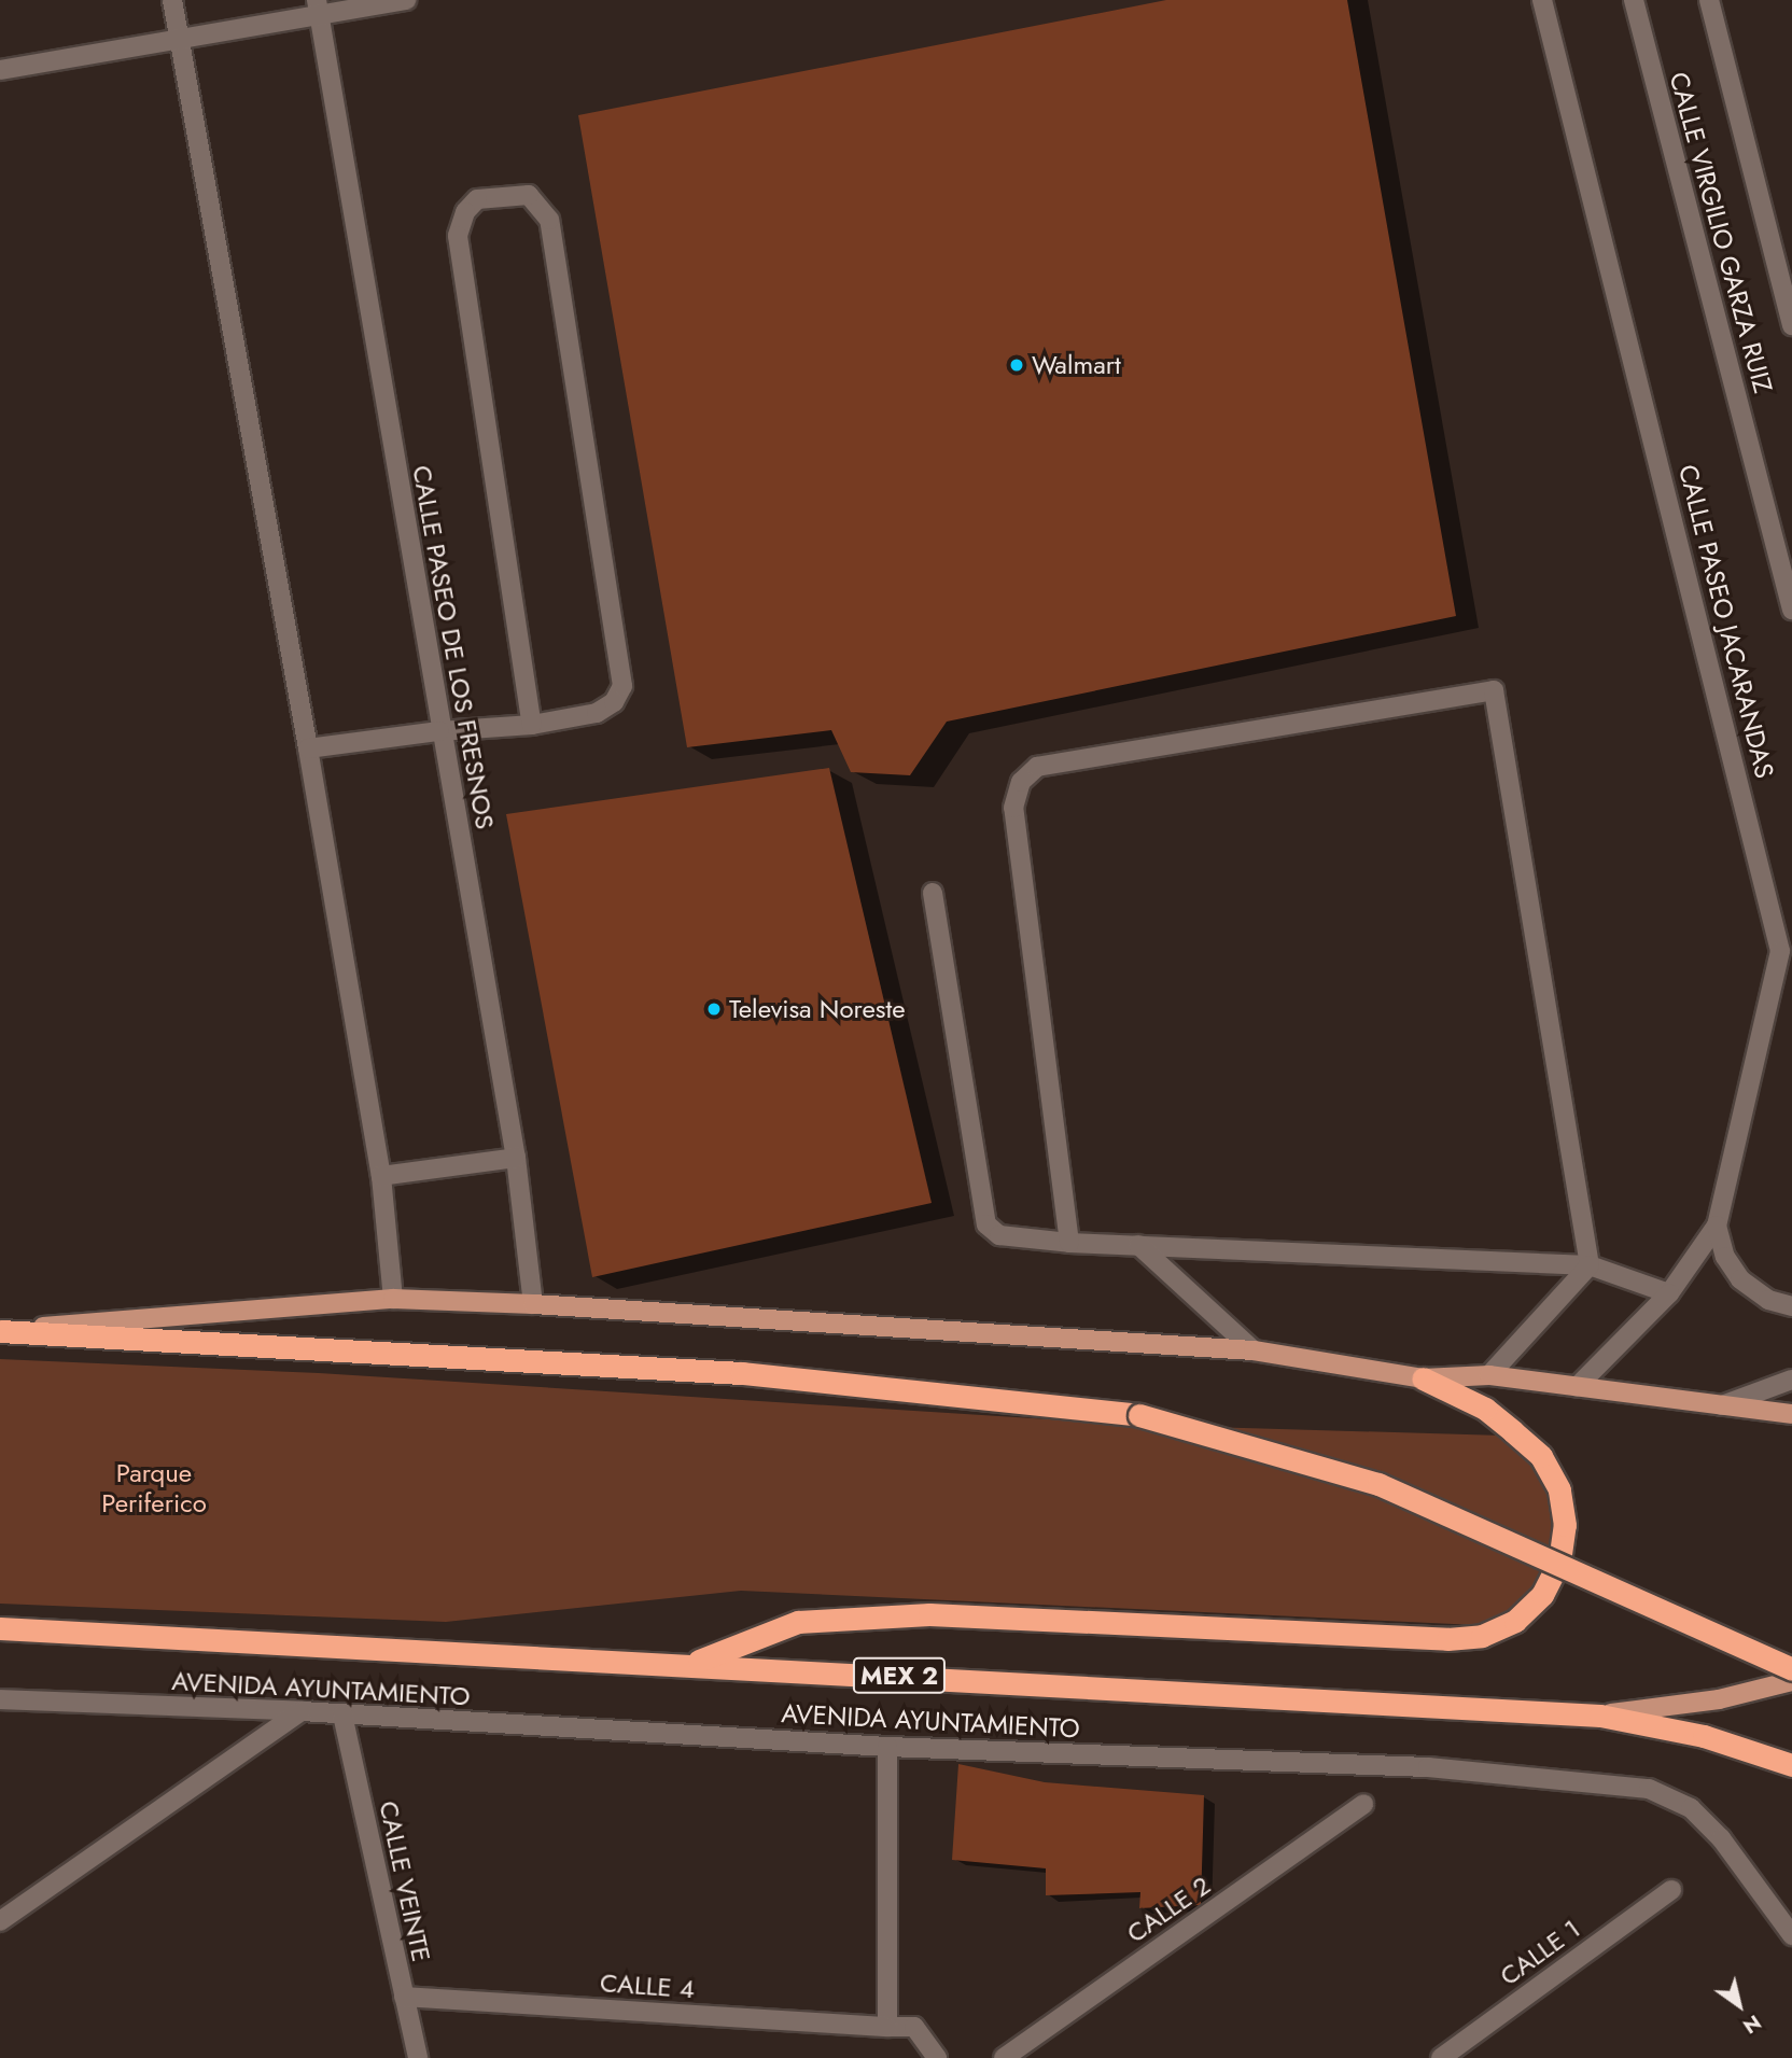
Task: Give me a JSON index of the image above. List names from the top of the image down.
{
  "streets": {
    "highway": ["MEX 2"],
    "street": [
      "CALLE VIRGILIO GARZA RUIZ",
      "CALLE PASEO JACARANDAS",
      "CALLE PASEO DE LOS FRESNOS",
      "AVENIDA AYUNTAMIENTO",
      "CALLE VEINTE",
      "CALLE 2",
      "CALLE 1",
      "CALLE 4"
    ]
  },
  "crossings": [
    ["AVENIDA AYUNTAMIENTO", "CALLE VEINTE"],
    ["CALLE VEINTE", "CALLE 4"]
  ],
  "parks": ["Parque Periferico"],
  "places": ["Walmart", "Televisa Noreste"],
  "north": "bottom right"
}
